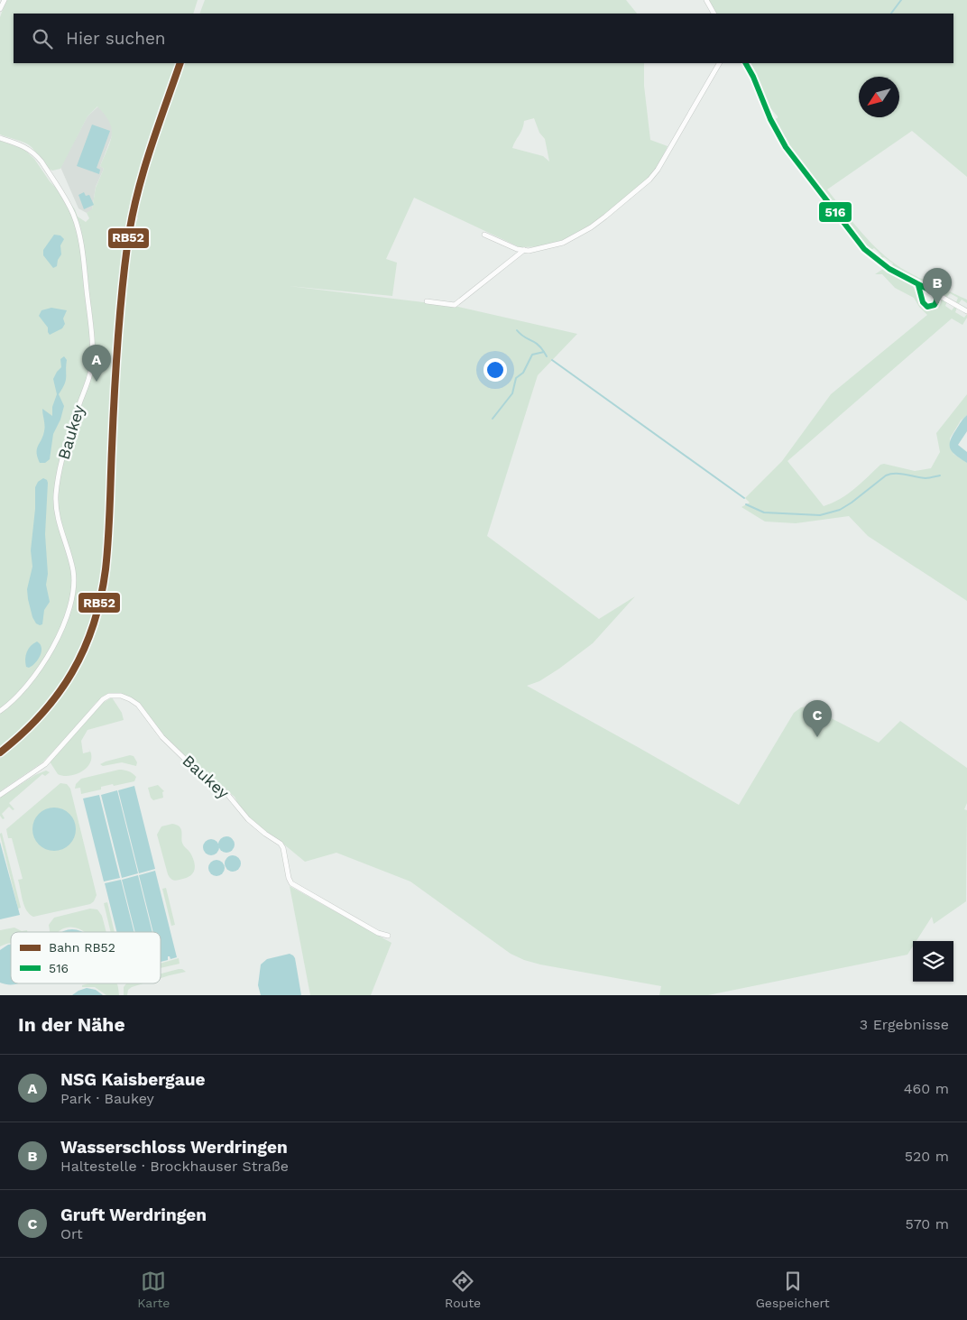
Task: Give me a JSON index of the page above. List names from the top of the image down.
{
  "streets": {
    "street": ["Baukey"]
  },
  "lines": ["rail line RB52", "transit line 516"],
  "legend": ["Bahn RB52", "516"],
  "north": "bottom left",
  "page": {
    "search": "Hier suchen",
    "pins": ["B", "A", "C"],
    "heading": ["In der Nähe", "3 Ergebnisse"],
    "list": [
      {
        "mark": "A",
        "name": "NSG Kaisbergaue",
        "note": "Park · Baukey",
        "value": "460 m"
      },
      {
        "mark": "B",
        "name": "Wasserschloss Werdringen",
        "note": "Haltestelle · Brockhauser Straße",
        "value": "520 m"
      },
      {
        "mark": "C",
        "name": "Gruft Werdringen",
        "note": "Ort",
        "value": "570 m"
      }
    ],
    "nav": ["Karte", "Route", "Gespeichert"]
  }
}
